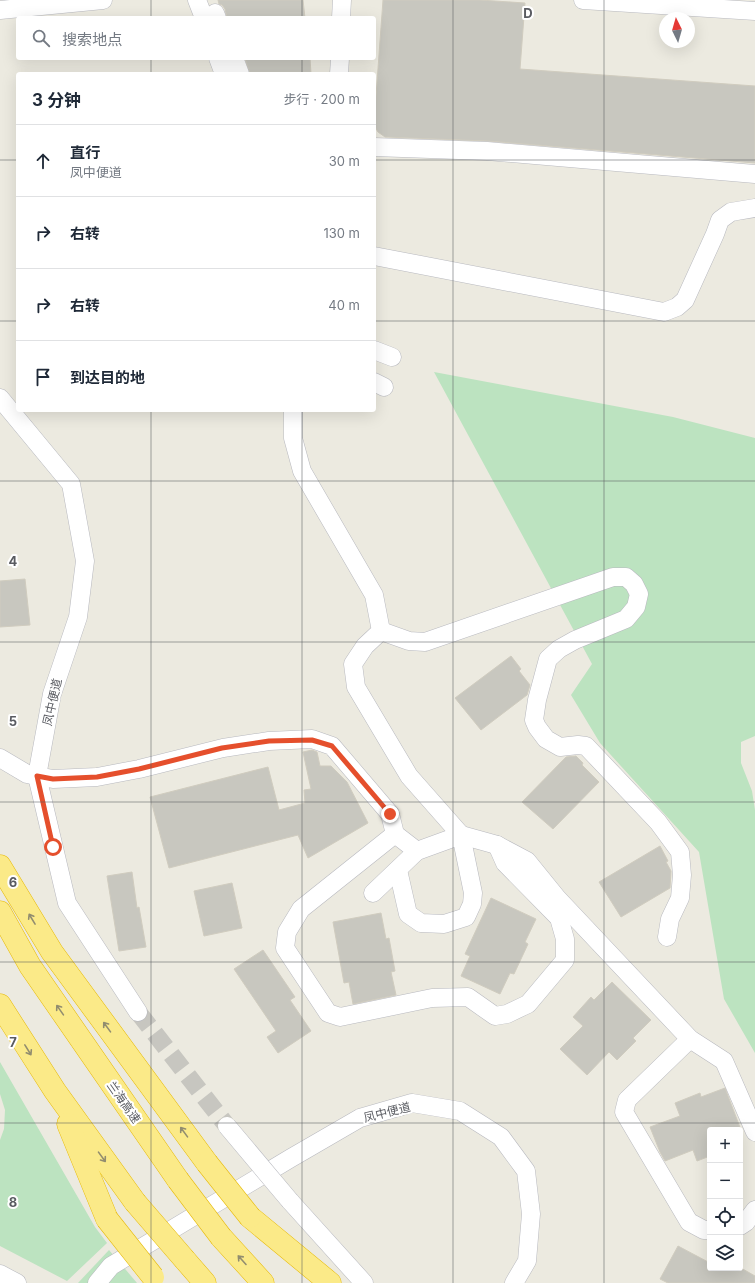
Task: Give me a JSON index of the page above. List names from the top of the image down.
{
  "streets": {
    "highway": ["兰海高速"],
    "street": ["凤中便道"]
  },
  "north": "top",
  "page": {
    "search": "搜索地点",
    "heading": ["3 分钟", "步行 · 200 m"],
    "list": [
      ["直行", "凤中便道", "30 m"],
      ["右转", "130 m"],
      ["右转", "40 m"],
      "到达目的地"
    ],
    "map_buttons": ["+", "−"]
  },
  "grid": {
    "columns": ["D"],
    "rows": [
      "4",
      "5",
      "6",
      "7",
      "8"
    ]
  }
}
